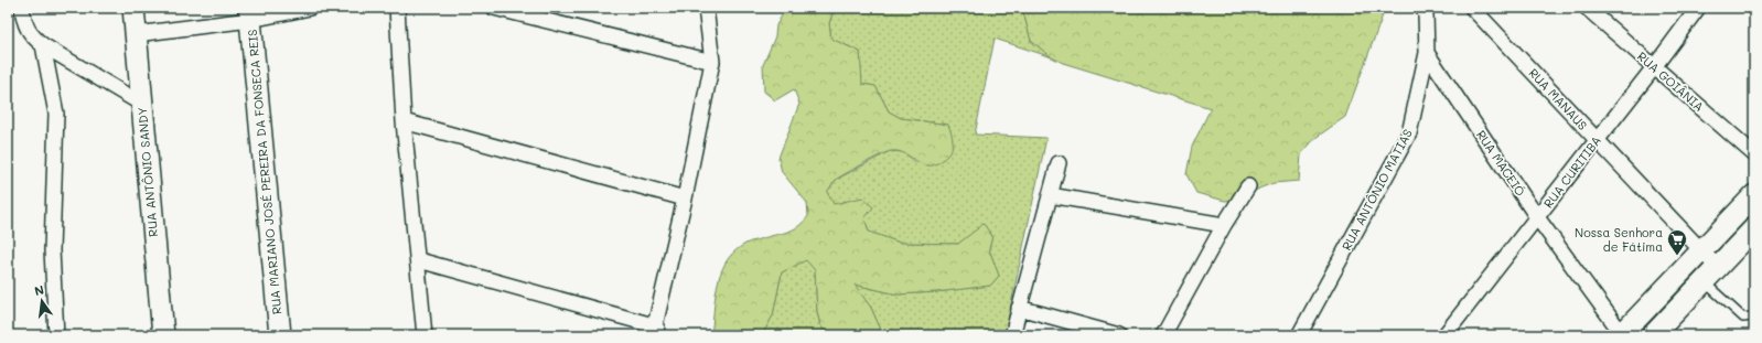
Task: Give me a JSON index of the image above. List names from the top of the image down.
{
  "streets": {
    "street": [
      "RUA GOIÂNIA",
      "RUA MANAUS",
      "RUA MACEIÓ",
      "RUA ANTÔNIO SANDY",
      "RUA MARIANO JOSÉ PEREIRA DA FONSECA REIS",
      "RUA CURITIBA",
      "RUA ANTÔNIO MATIAS"
    ]
  },
  "crossings": [
    ["RUA GOIÂNIA", "RUA CURITIBA"],
    ["RUA MANAUS", "RUA CURITIBA"],
    ["RUA MACEIÓ", "RUA CURITIBA"],
    ["RUA MACEIÓ", "RUA ANTÔNIO MATIAS"]
  ],
  "places": {
    "supermarket": ["Nossa Senhora de Fátima"]
  },
  "north": "top"
}
